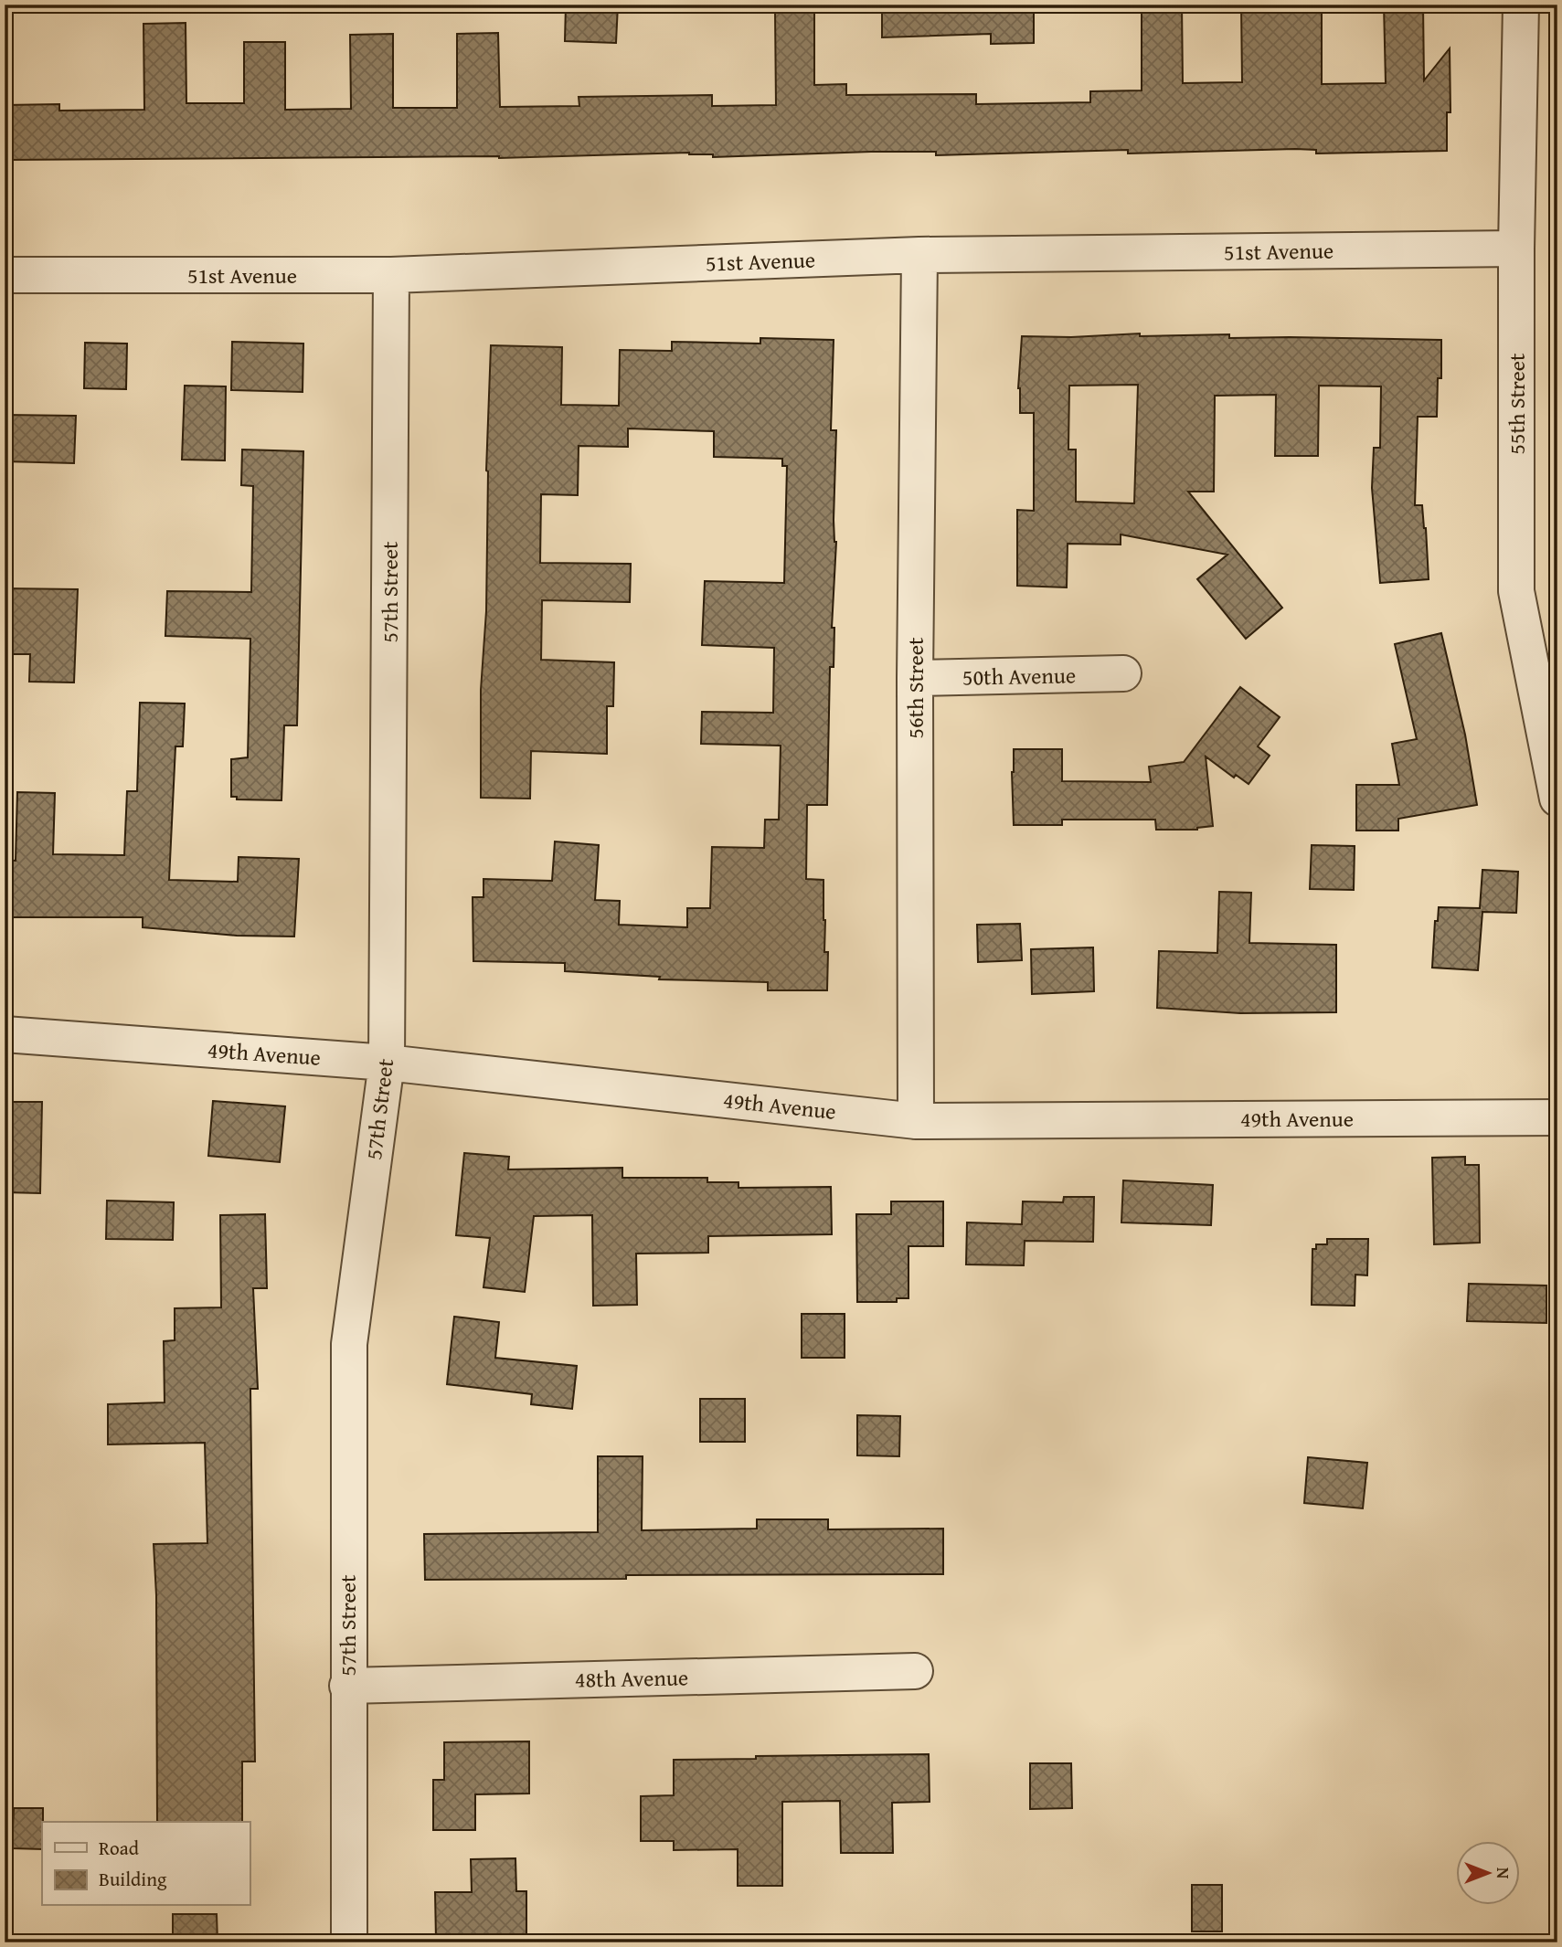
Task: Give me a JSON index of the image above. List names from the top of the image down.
{
  "streets": {
    "street": [
      "51st Avenue",
      "55th Street",
      "57th Street",
      "50th Avenue",
      "56th Street",
      "49th Avenue",
      "48th Avenue"
    ]
  },
  "crossings": [
    ["51st Avenue", "55th Street"],
    ["51st Avenue", "57th Street"],
    ["51st Avenue", "56th Street"],
    ["57th Street", "49th Avenue"],
    ["57th Street", "48th Avenue"],
    ["50th Avenue", "56th Street"],
    ["56th Street", "49th Avenue"]
  ],
  "legend": ["Road", "Building"],
  "north": "right"
}
